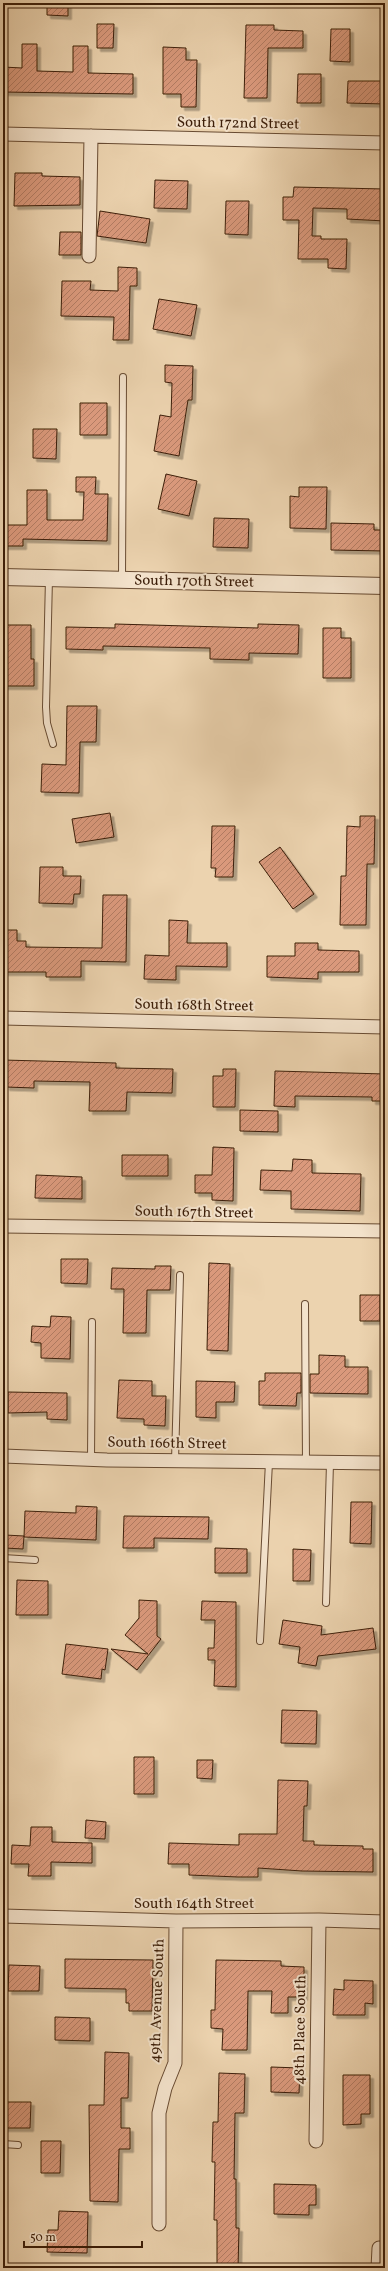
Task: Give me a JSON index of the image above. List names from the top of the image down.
{
  "streets": {
    "street": [
      "South 172nd Street",
      "South 170th Street",
      "South 168th Street",
      "South 167th Street",
      "South 166th Street",
      "South 164th Street",
      "49th Avenue South",
      "48th Place South"
    ]
  },
  "crossings": [
    ["South 164th Street", "49th Avenue South"],
    ["South 164th Street", "48th Place South"]
  ],
  "scale_bar": "50 m"
}
